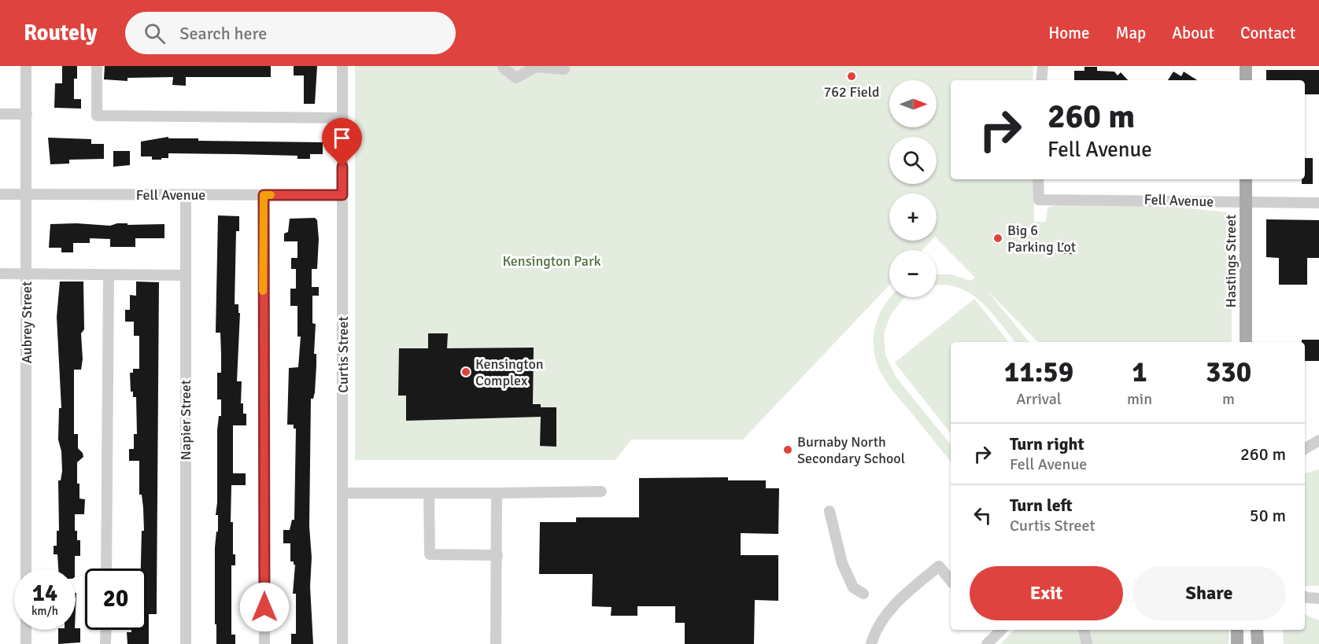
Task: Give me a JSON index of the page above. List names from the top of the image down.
{
  "streets": {
    "main road": ["Hastings Street"],
    "street": [
      "Fell Avenue",
      "Aubrey Street",
      "Curtis Street",
      "Napier Street"
    ]
  },
  "crossings": [
    ["Fell Avenue", "Hastings Street"],
    ["Fell Avenue", "Aubrey Street"],
    ["Fell Avenue", "Curtis Street"],
    ["Fell Avenue", "Napier Street"]
  ],
  "parks": ["Kensington Park"],
  "places": [
    "762 Field",
    "Big 6 Parking Lot",
    "Kensington Complex",
    "Burnaby North Secondary School"
  ],
  "north": "right",
  "page": {
    "header": "Routely",
    "search": "Search here",
    "nav": [
      "Home",
      "Map",
      "About",
      "Contact"
    ],
    "map_buttons": ["+", "−"],
    "turn": ["260 m", "Fell Avenue"],
    "eta": [
      "11:59",
      "Arrival",
      "1",
      "min",
      "330",
      "m"
    ],
    "list": [
      {
        "name": "Turn right",
        "note": "Fell Avenue",
        "value": "260 m"
      },
      {
        "name": "Turn left",
        "note": "Curtis Street",
        "value": "50 m"
      }
    ],
    "buttons": ["Exit", "Share"],
    "speed": "14 km/h",
    "limit": "20"
  }
}
